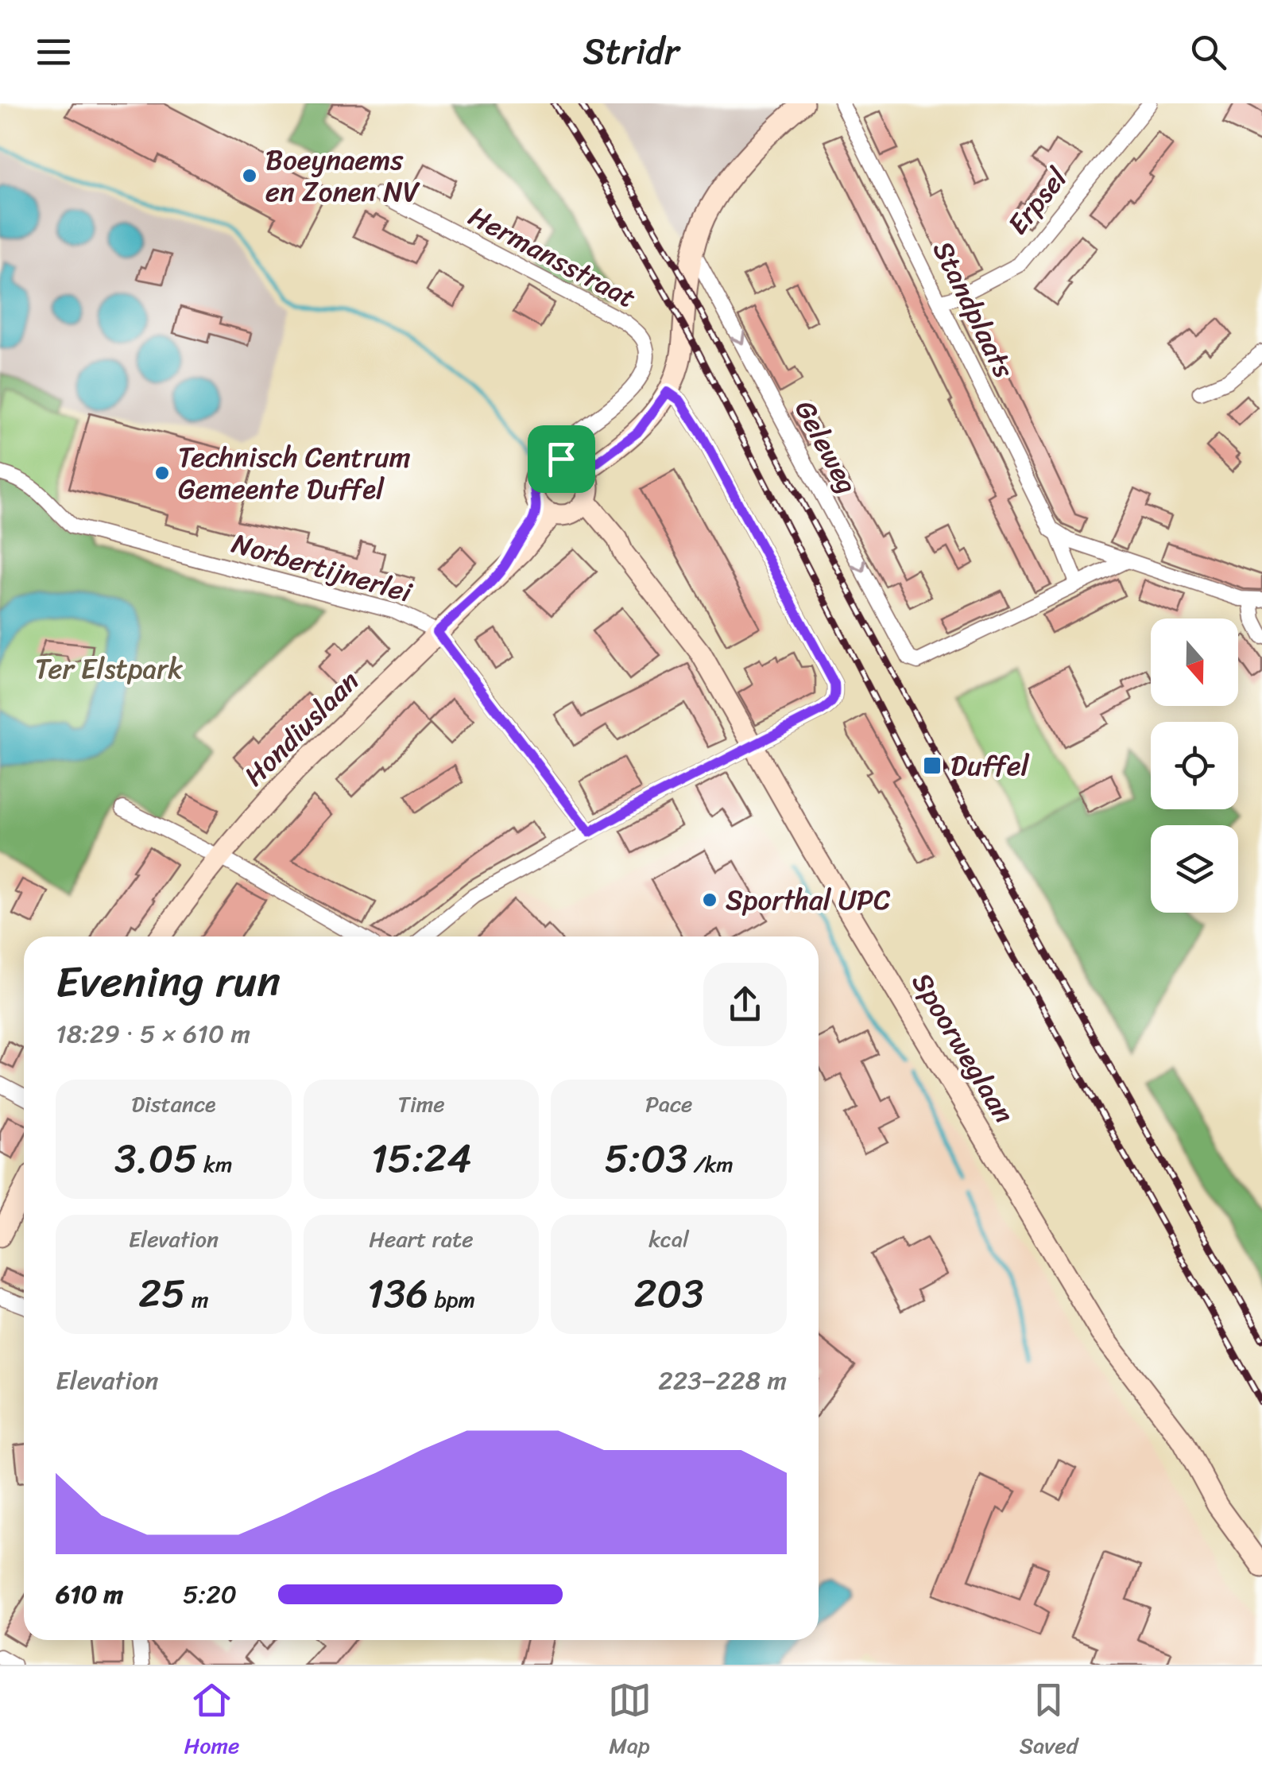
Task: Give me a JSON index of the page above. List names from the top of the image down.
{
  "streets": {
    "street": [
      "Erpsel",
      "Hermansstraat",
      "Standplaats",
      "Geleweg",
      "Norbertijnerlei",
      "Hondiuslaan",
      "Spoorweglaan"
    ]
  },
  "crossings": [
    ["Erpsel", "Standplaats"],
    ["Hermansstraat", "Hondiuslaan"],
    ["Hermansstraat", "Spoorweglaan"],
    ["Standplaats", "Geleweg"],
    ["Norbertijnerlei", "Hondiuslaan"],
    ["Hondiuslaan", "Spoorweglaan"]
  ],
  "parks": ["Ter Elstpark"],
  "places": {
    "other": ["Boeynaems en Zonen NV", "Technisch Centrum Gemeente Duffel", "Sporthal UPC"],
    "transit": ["Duffel"]
  },
  "north": "bottom",
  "page": {
    "header": "Stridr",
    "heading": ["Evening run", "18:29 · 5 × 610 m"],
    "stats": [
      ["Distance", "3.05 km"],
      ["Time", "15:24"],
      ["Pace", "5:03 /km"],
      ["Elevation", "25 m"],
      ["Heart rate", "136 bpm"],
      ["kcal", "203"]
    ],
    "chart": ["Elevation", "223–228 m"],
    "list": [
      {
        "name": "610 m",
        "note": "5:20"
      }
    ],
    "tabs": ["Home", "Map", "Saved"]
  }
}
